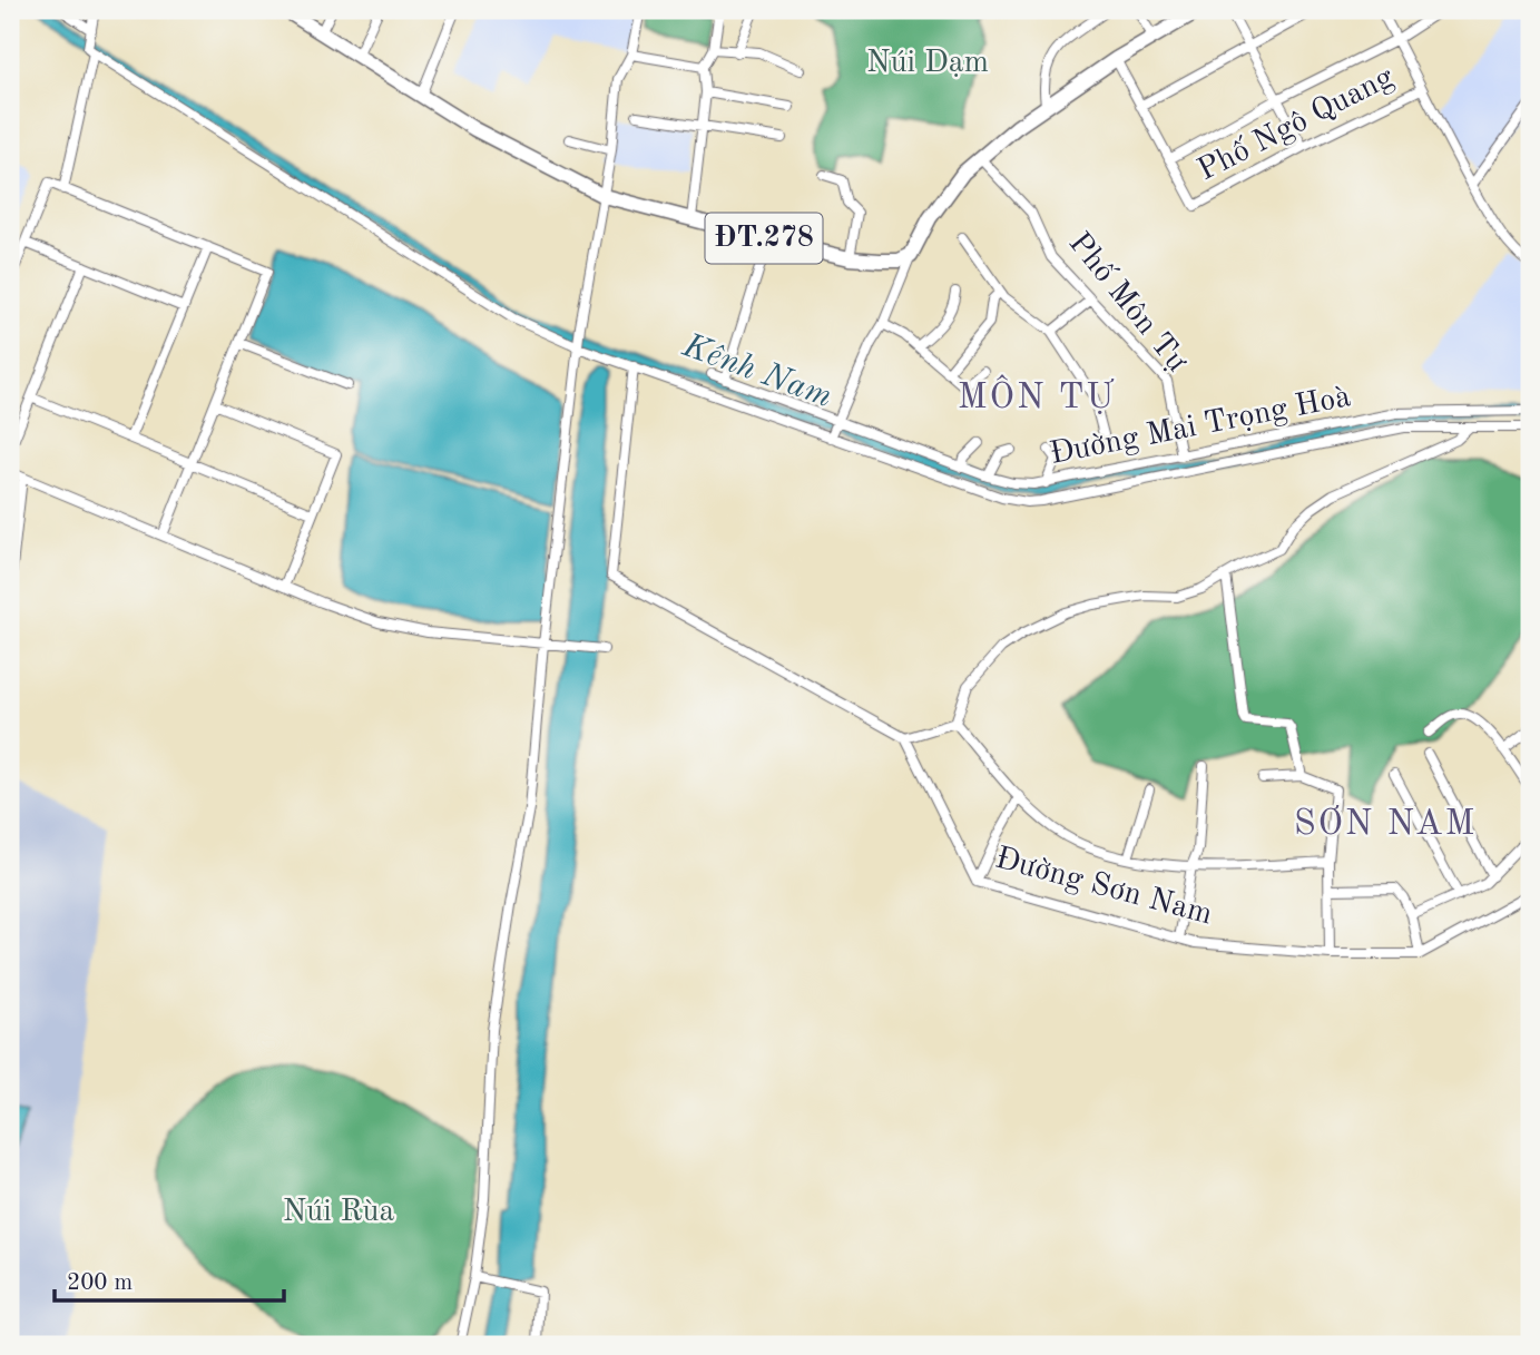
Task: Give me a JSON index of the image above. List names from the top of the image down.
{
  "streets": {
    "main road": ["ĐT.278"],
    "street": [
      "Phố Ngô Quang",
      "Phố Môn Tự",
      "Đường Mai Trọng Hoà",
      "Đường Sơn Nam"
    ]
  },
  "crossings": [
    ["Phố Môn Tự", "Đường Mai Trọng Hoà"]
  ],
  "districts": ["MÔN TỰ", "SƠN NAM"],
  "water": ["Kênh Nam"],
  "parks": ["Núi Dạm", "Núi Rùa"],
  "scale_bar": "200 m"
}
